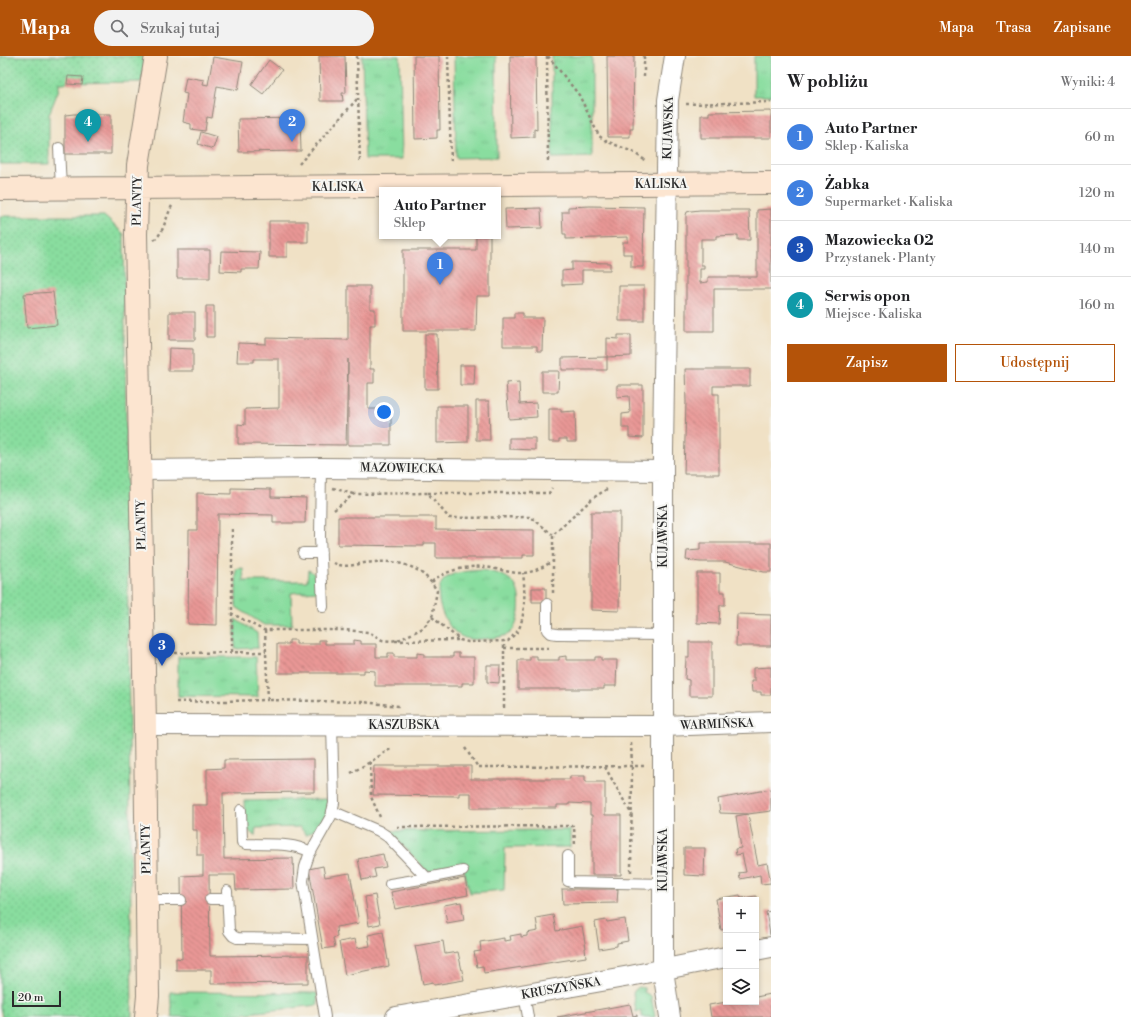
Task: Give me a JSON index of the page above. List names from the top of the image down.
{
  "streets": {
    "street": [
      "KUJAWSKA",
      "KALISKA",
      "PLANTY",
      "MAZOWIECKA",
      "WARMIŃSKA",
      "KASZUBSKA",
      "KRUSZYŃSKA"
    ]
  },
  "crossings": [
    ["KUJAWSKA", "KALISKA"],
    ["KUJAWSKA", "MAZOWIECKA"],
    ["KUJAWSKA", "WARMIŃSKA"],
    ["KUJAWSKA", "KASZUBSKA"],
    ["KUJAWSKA", "KRUSZYŃSKA"],
    ["KALISKA", "PLANTY"],
    ["PLANTY", "MAZOWIECKA"],
    ["PLANTY", "KASZUBSKA"],
    ["WARMIŃSKA", "KASZUBSKA"]
  ],
  "scale_bar": "20 m",
  "page": {
    "header": "Mapa",
    "search": "Szukaj tutaj",
    "nav": ["Mapa", "Trasa", "Zapisane"],
    "heading": ["W pobliżu", "Wyniki: 4"],
    "list": [
      {
        "mark": "1",
        "name": "Auto Partner",
        "note": "Sklep · Kaliska",
        "value": "60 m"
      },
      {
        "mark": "2",
        "name": "Żabka",
        "note": "Supermarket · Kaliska",
        "value": "120 m"
      },
      {
        "mark": "3",
        "name": "Mazowiecka 02",
        "note": "Przystanek · Planty",
        "value": "140 m"
      },
      {
        "mark": "4",
        "name": "Serwis opon",
        "note": "Miejsce · Kaliska",
        "value": "160 m"
      }
    ],
    "pins": [
      "2",
      "4",
      "1",
      "3"
    ],
    "popup": ["Auto Partner", "Sklep"],
    "buttons": ["Zapisz", "Udostępnij"],
    "map_buttons": ["+", "−"],
    "scale": "20 m"
  }
}
